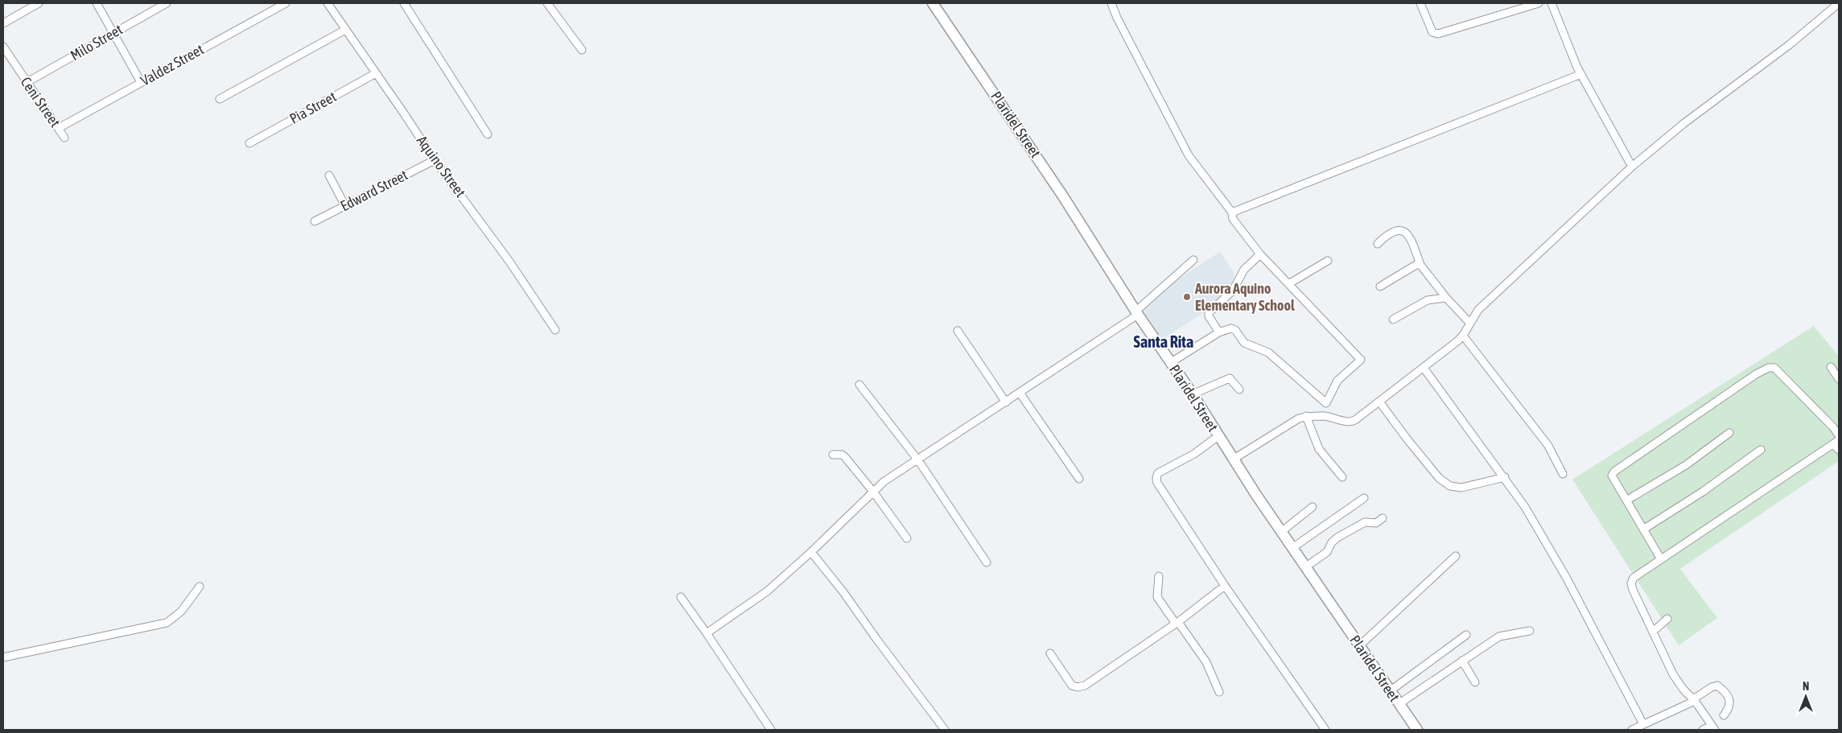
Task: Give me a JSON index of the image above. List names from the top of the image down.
{
  "streets": {
    "street": [
      "Milo Street",
      "Valdez Street",
      "Ceni Street",
      "Pia Street",
      "Plaridel Street",
      "Aquino Street",
      "Edward Street"
    ]
  },
  "crossings": [
    ["Milo Street", "Ceni Street"],
    ["Valdez Street", "Ceni Street"],
    ["Pia Street", "Aquino Street"],
    ["Aquino Street", "Edward Street"]
  ],
  "districts": ["Santa Rita"],
  "places": ["Aurora Aquino Elementary School"],
  "north": "top"
}
